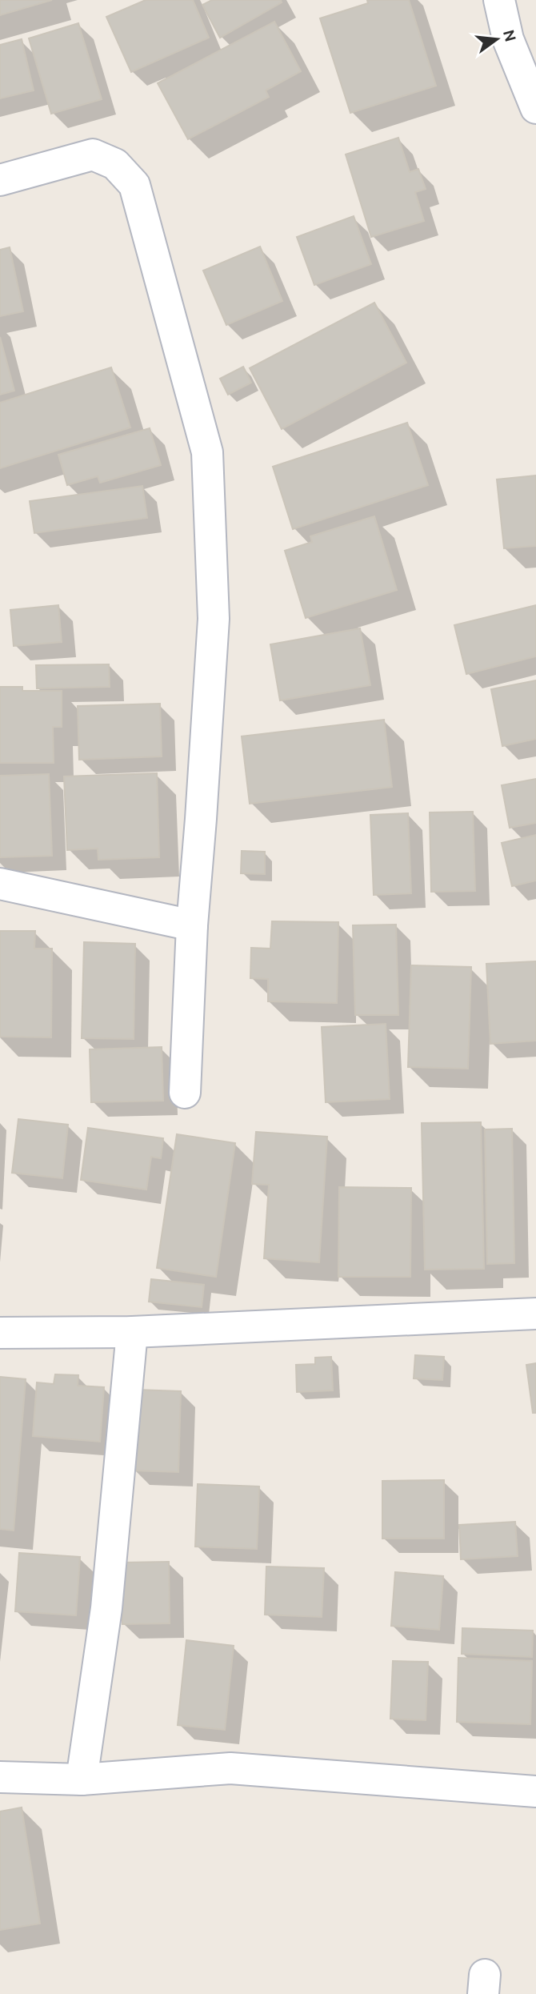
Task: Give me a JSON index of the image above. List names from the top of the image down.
{
  "north": "right"
}
